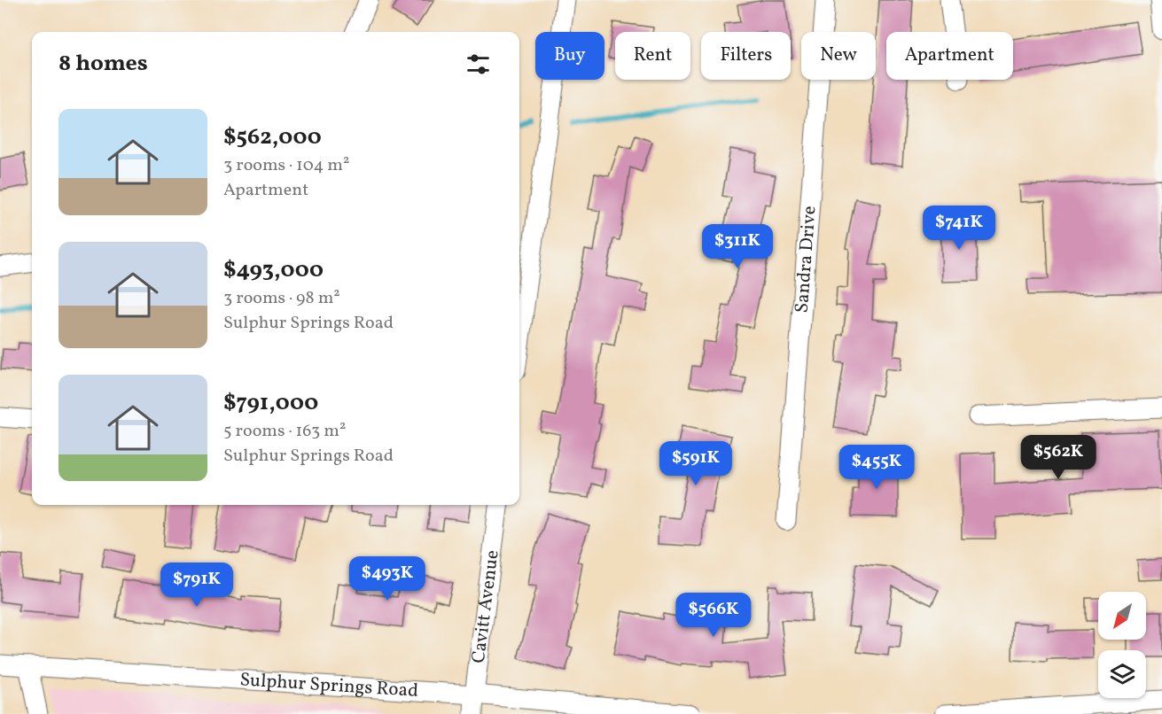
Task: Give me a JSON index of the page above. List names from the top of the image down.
{
  "streets": {
    "street": ["Sandra Drive", "Cavitt Avenue", "Sulphur Springs Road"]
  },
  "crossings": [
    ["Cavitt Avenue", "Sulphur Springs Road"]
  ],
  "north": "bottom left",
  "page": {
    "chip": [
      "Buy",
      "Rent",
      "Filters",
      "New",
      "Apartment"
    ],
    "heading": "8 homes",
    "list": [
      {
        "name": "$562,000",
        "note": "3 rooms · 104 m² · Apartment"
      },
      {
        "name": "$493,000",
        "note": "3 rooms · 98 m² · Sulphur Springs Road"
      },
      {
        "name": "$791,000",
        "note": "5 rooms · 163 m² · Sulphur Springs Road"
      }
    ],
    "price": [
      "$741K",
      "$311K",
      "$562K",
      "$591K",
      "$455K",
      "$493K",
      "$791K",
      "$566K"
    ]
  }
}
